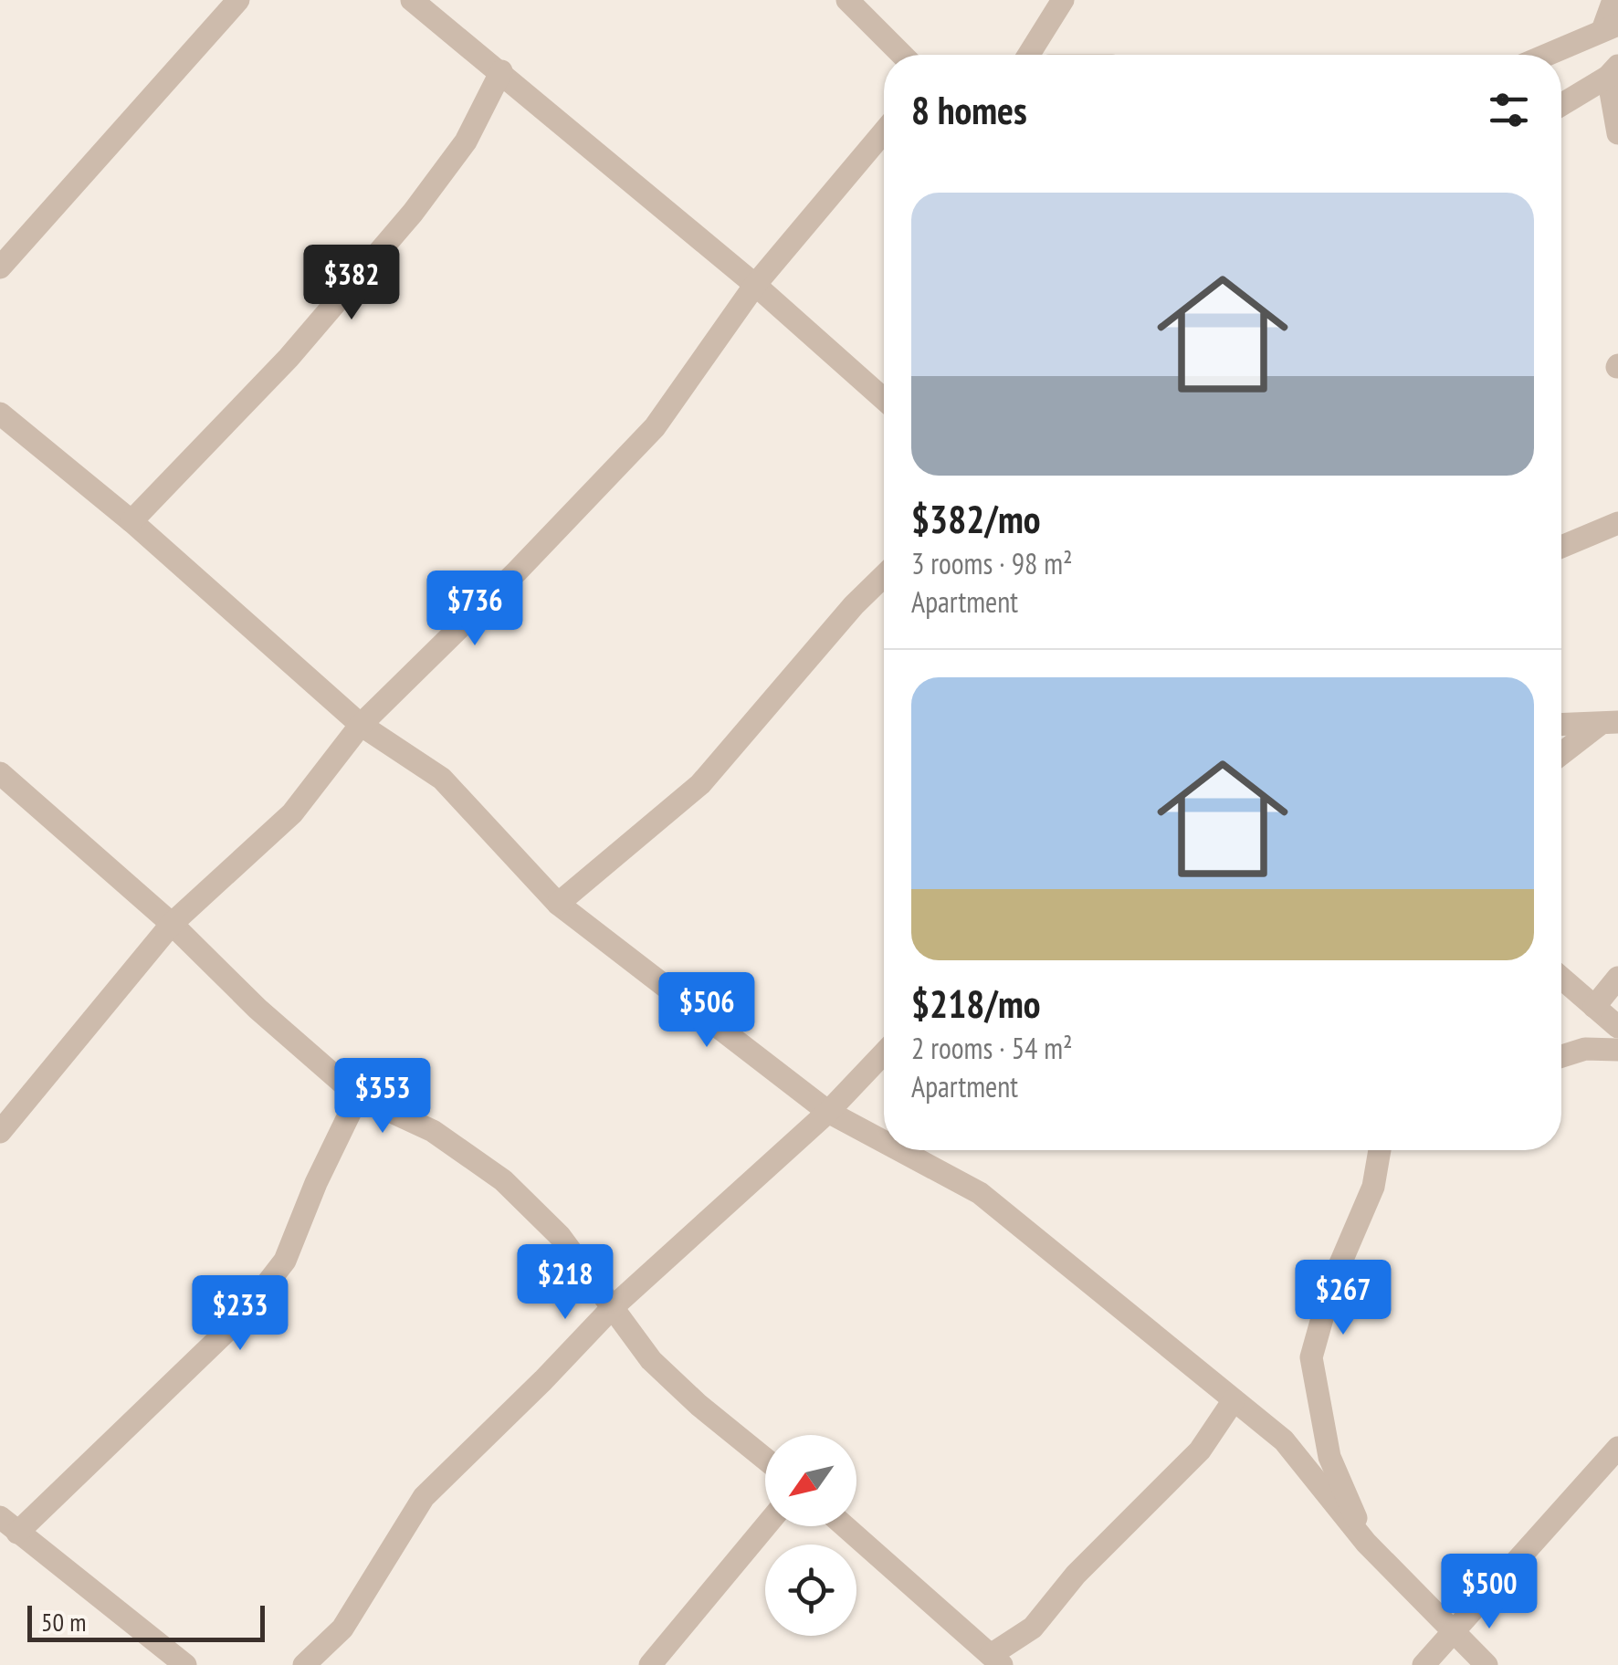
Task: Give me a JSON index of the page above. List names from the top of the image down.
{
  "scale_bar": "50 m",
  "north": "bottom left",
  "page": {
    "heading": "8 homes",
    "list": [
      {
        "name": "$382/mo",
        "note": "3 rooms · 98 m² · Apartment"
      },
      {
        "name": "$218/mo",
        "note": "2 rooms · 54 m² · Apartment"
      }
    ],
    "price": [
      "$382",
      "$736",
      "$506",
      "$353",
      "$218",
      "$267",
      "$233",
      "$500"
    ],
    "scale": "50 m"
  }
}
